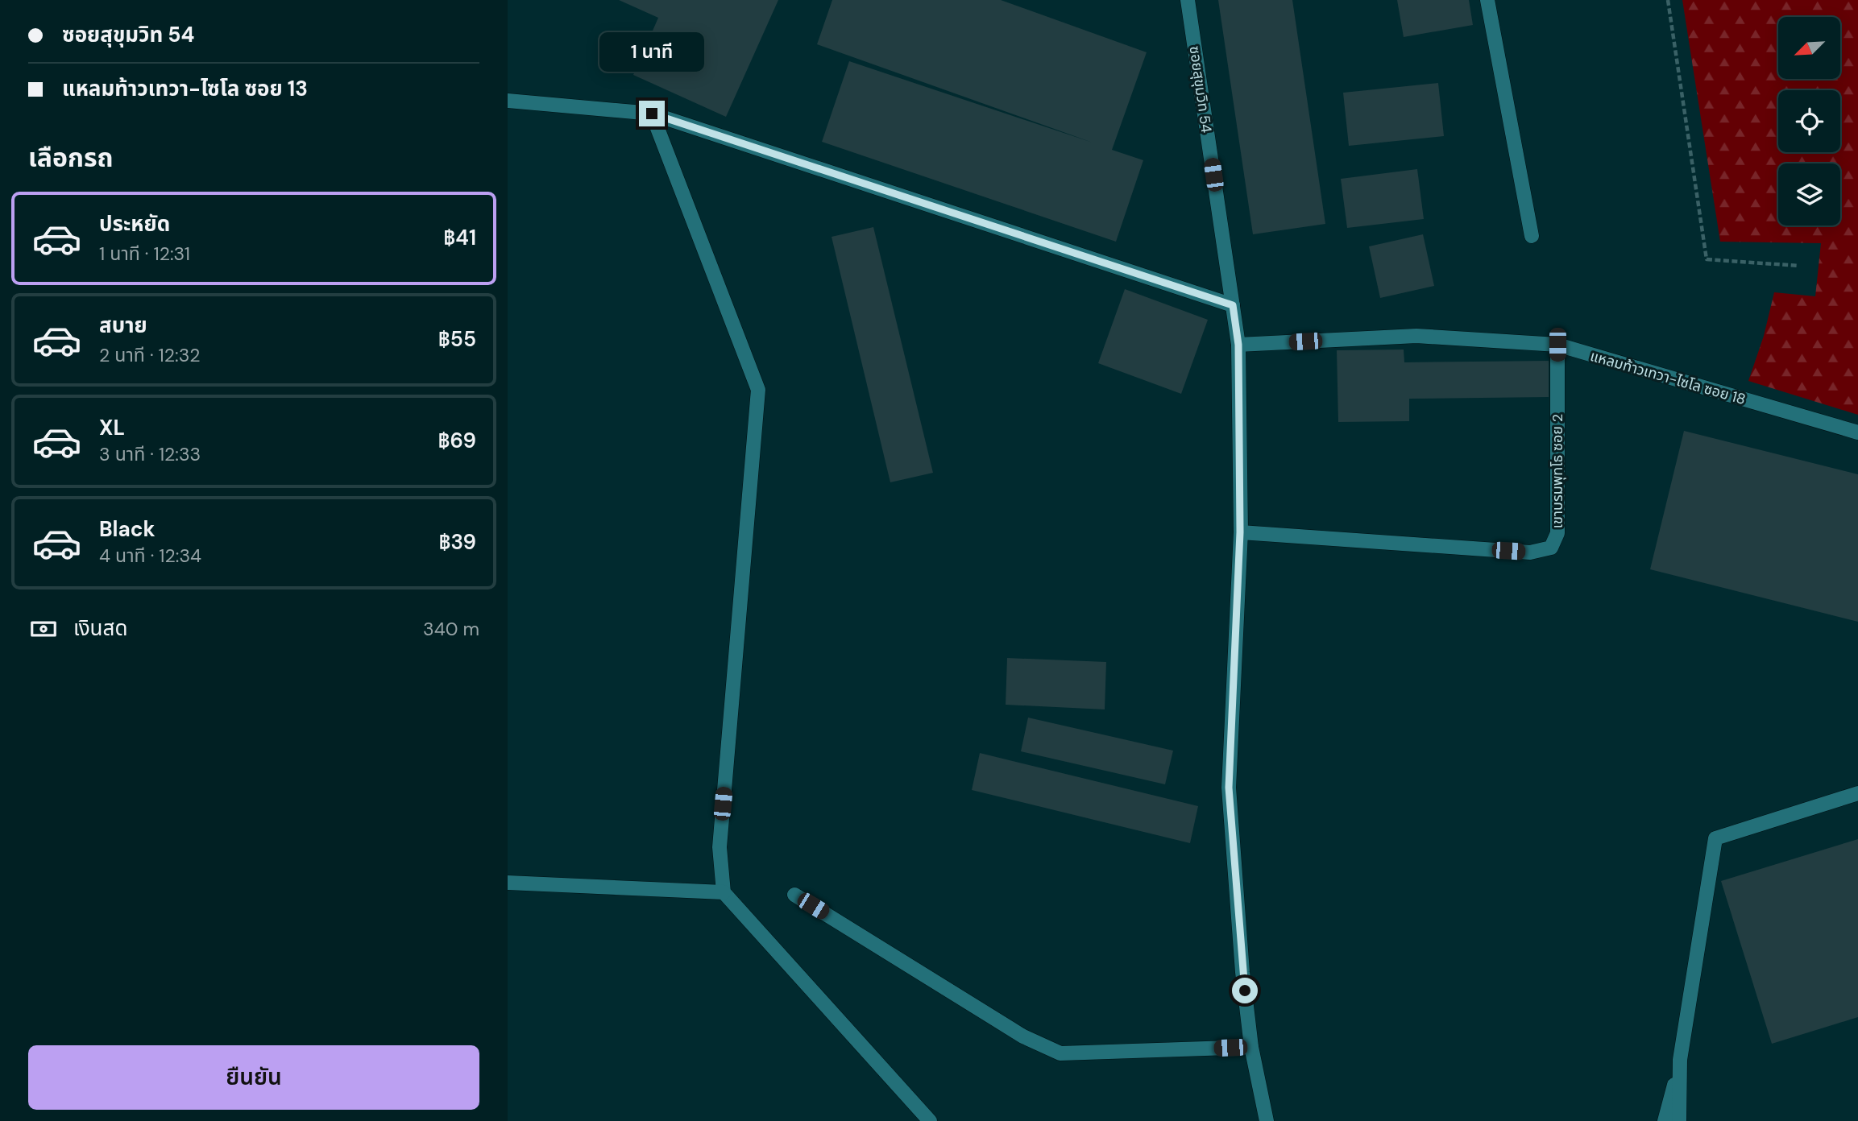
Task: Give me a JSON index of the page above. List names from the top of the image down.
{
  "streets": {
    "street": ["ซอยสุขุมวิท 54", "แหลมท้าวเทวา-ไซโล ซอย 18", "เขาบรมพุทโธ ซอย 2"]
  },
  "crossings": [
    ["ซอยสุขุมวิท 54", "แหลมท้าวเทวา-ไซโล ซอย 18"],
    ["ซอยสุขุมวิท 54", "เขาบรมพุทโธ ซอย 2"],
    ["แหลมท้าวเทวา-ไซโล ซอย 18", "เขาบรมพุทโธ ซอย 2"]
  ],
  "north": "bottom left",
  "page": {
    "banner": ["ซอยสุขุมวิท 54", "แหลมท้าวเทวา-ไซโล ซอย 13"],
    "bubble": "1 นาที",
    "heading": "เลือกรถ",
    "list": [
      {
        "name": "ประหยัด",
        "note": "1 นาที · 12:31",
        "value": "฿41"
      },
      {
        "name": "สบาย",
        "note": "2 นาที · 12:32",
        "value": "฿55"
      },
      {
        "name": "XL",
        "note": "3 นาที · 12:33",
        "value": "฿69"
      },
      {
        "name": "Black",
        "note": "4 นาที · 12:34",
        "value": "฿39"
      }
    ],
    "pay": ["เงินสด", "340 m"],
    "buttons": "ยืนยัน"
  }
}
